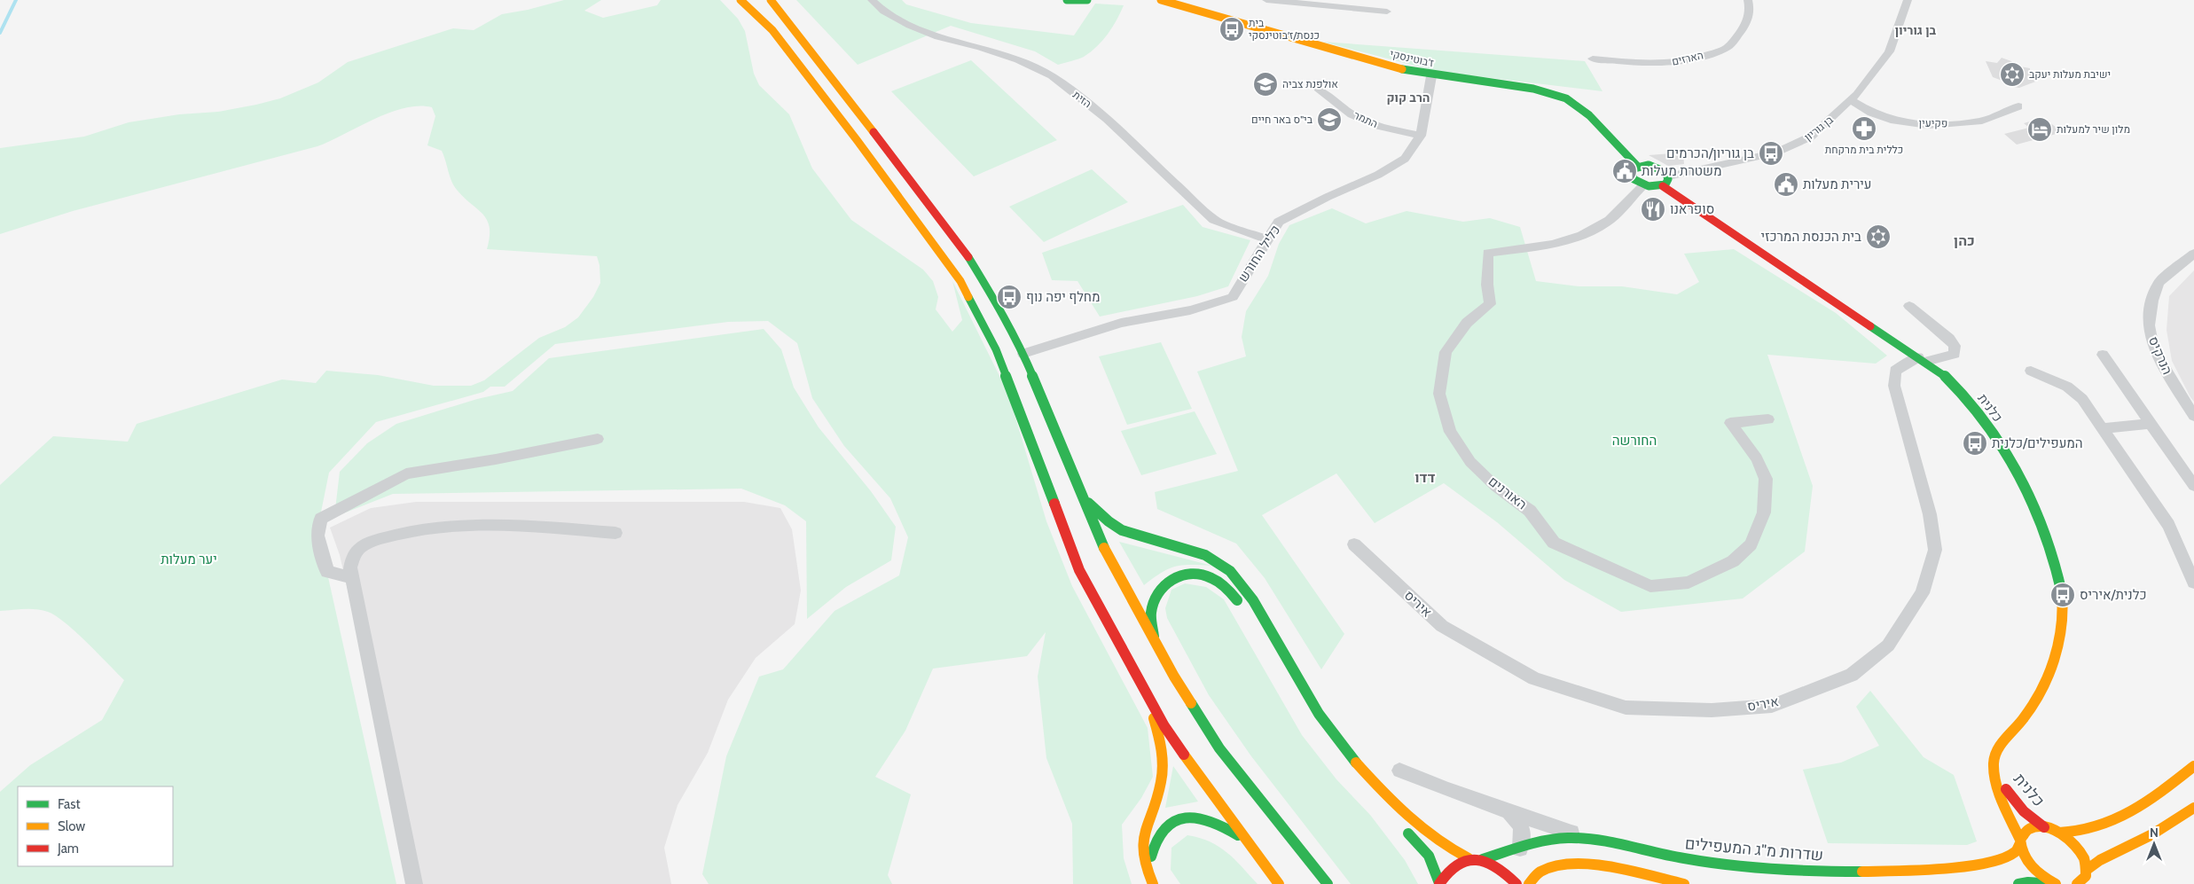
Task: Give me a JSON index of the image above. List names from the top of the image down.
{
  "streets": {
    "main road": ["ז'בוטינסקי", "כלנית", "שדרות מ\"ג המעפילים"],
    "street": [
      "הארזים",
      "הזית",
      "התמר",
      "פקיעין",
      "בן גוריון",
      "כליל החורש",
      "הנרקיס",
      "האורנים",
      "איריס"
    ]
  },
  "crossings": [
    ["ז'בוטינסקי", "כליל החורש"],
    ["ז'בוטינסקי", "כלנית"],
    ["הזית", "כליל החורש"],
    ["התמר", "כליל החורש"],
    ["פקיעין", "בן גוריון"],
    ["בן גוריון", "כלנית"],
    ["כלנית", "איריס"],
    ["כלנית", "שדרות מ\"ג המעפילים"]
  ],
  "districts": [
    "בן גוריון",
    "הרב קוק",
    "כהן",
    "דדו"
  ],
  "parks": ["החורשה", "יער מעלות"],
  "places": {
    "bus stop": [
      "בית כנסת/ז׳בוטינסקי",
      "בן גוריון/הכרמים",
      "מחלף יפה נוף",
      "המעפילים/כלנית",
      "כלנית/איריס"
    ],
    "synagogue": ["ישיבת מעלות יעקב", "בית הכנסת המרכזי"],
    "school or university": ["אולפנת צביה", "בי\"ס באר חיים"],
    "pharmacy": ["כללית בית מרקחת"],
    "hotel": ["מלון שיר למעלות"],
    "public building": ["משטרת מעלות", "עירית מעלות"],
    "restaurant": ["סופראנו"]
  },
  "legend": ["Fast", "Slow", "Jam"],
  "north": "top"
}
